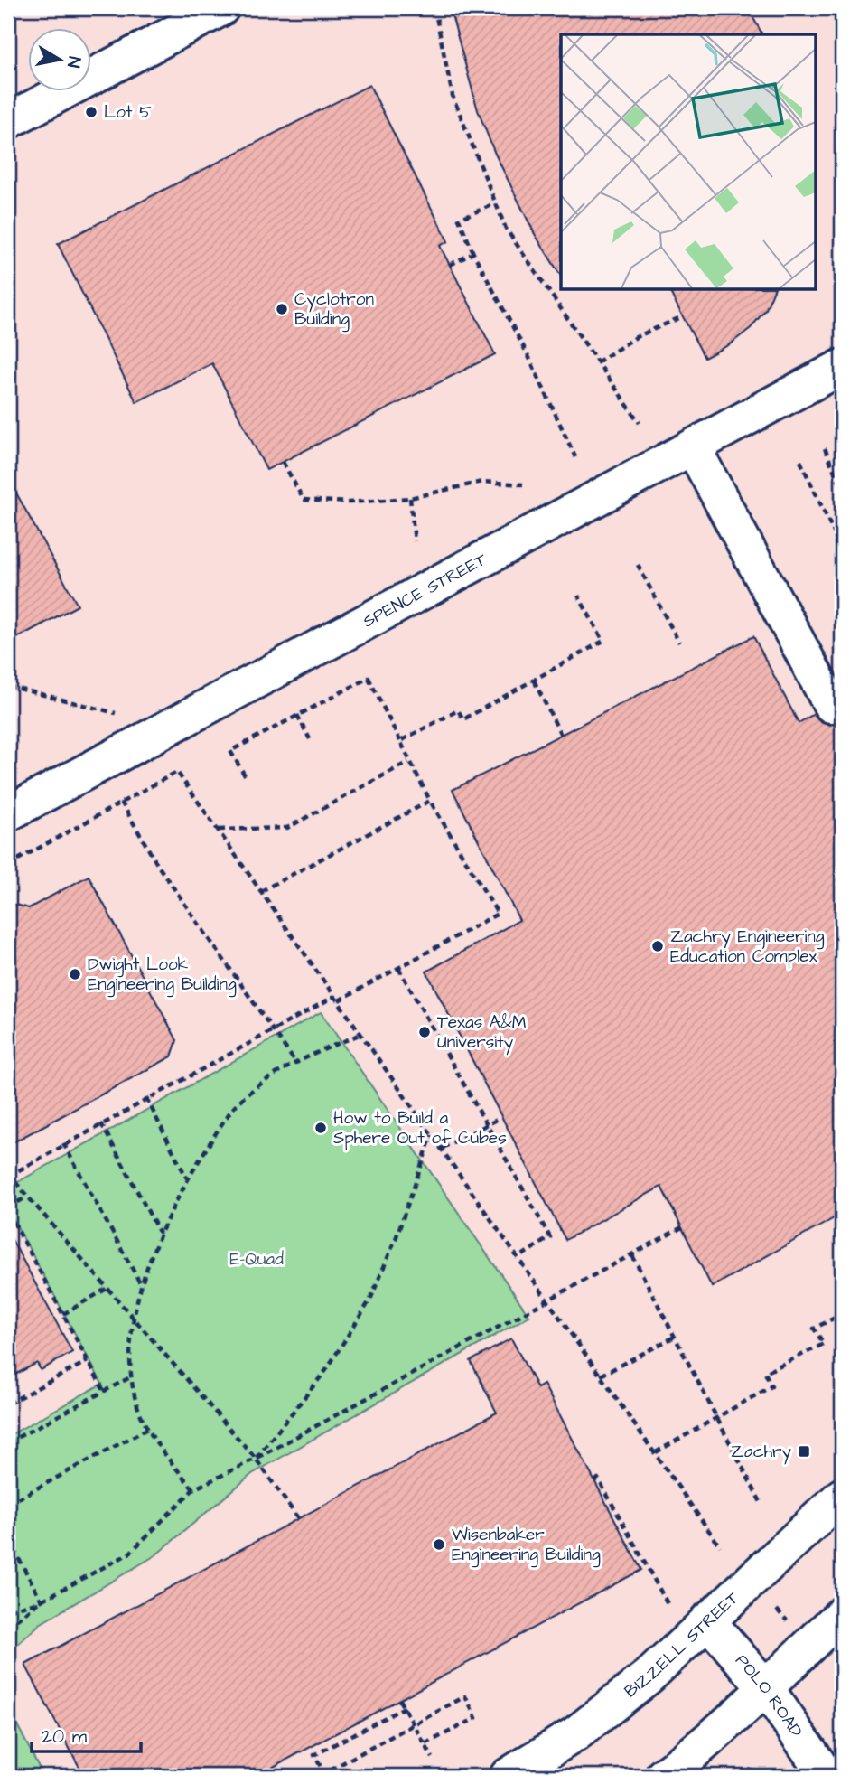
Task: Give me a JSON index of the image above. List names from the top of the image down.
{
  "streets": {
    "street": ["SPENCE STREET", "BIZZELL STREET", "POLO ROAD"]
  },
  "crossings": [
    ["BIZZELL STREET", "POLO ROAD"]
  ],
  "parks": ["E-Quad"],
  "places": {
    "other": [
      "Lot 5",
      "Cyclotron Building",
      "Zachry Engineering Education Complex",
      "Dwight Look Engineering Building",
      "Texas A&M University",
      "How to Build a Sphere Out of Cubes",
      "Wisenbaker Engineering Building"
    ],
    "transit": ["Zachry"]
  },
  "scale_bar": "20 m",
  "north": "right"
}
